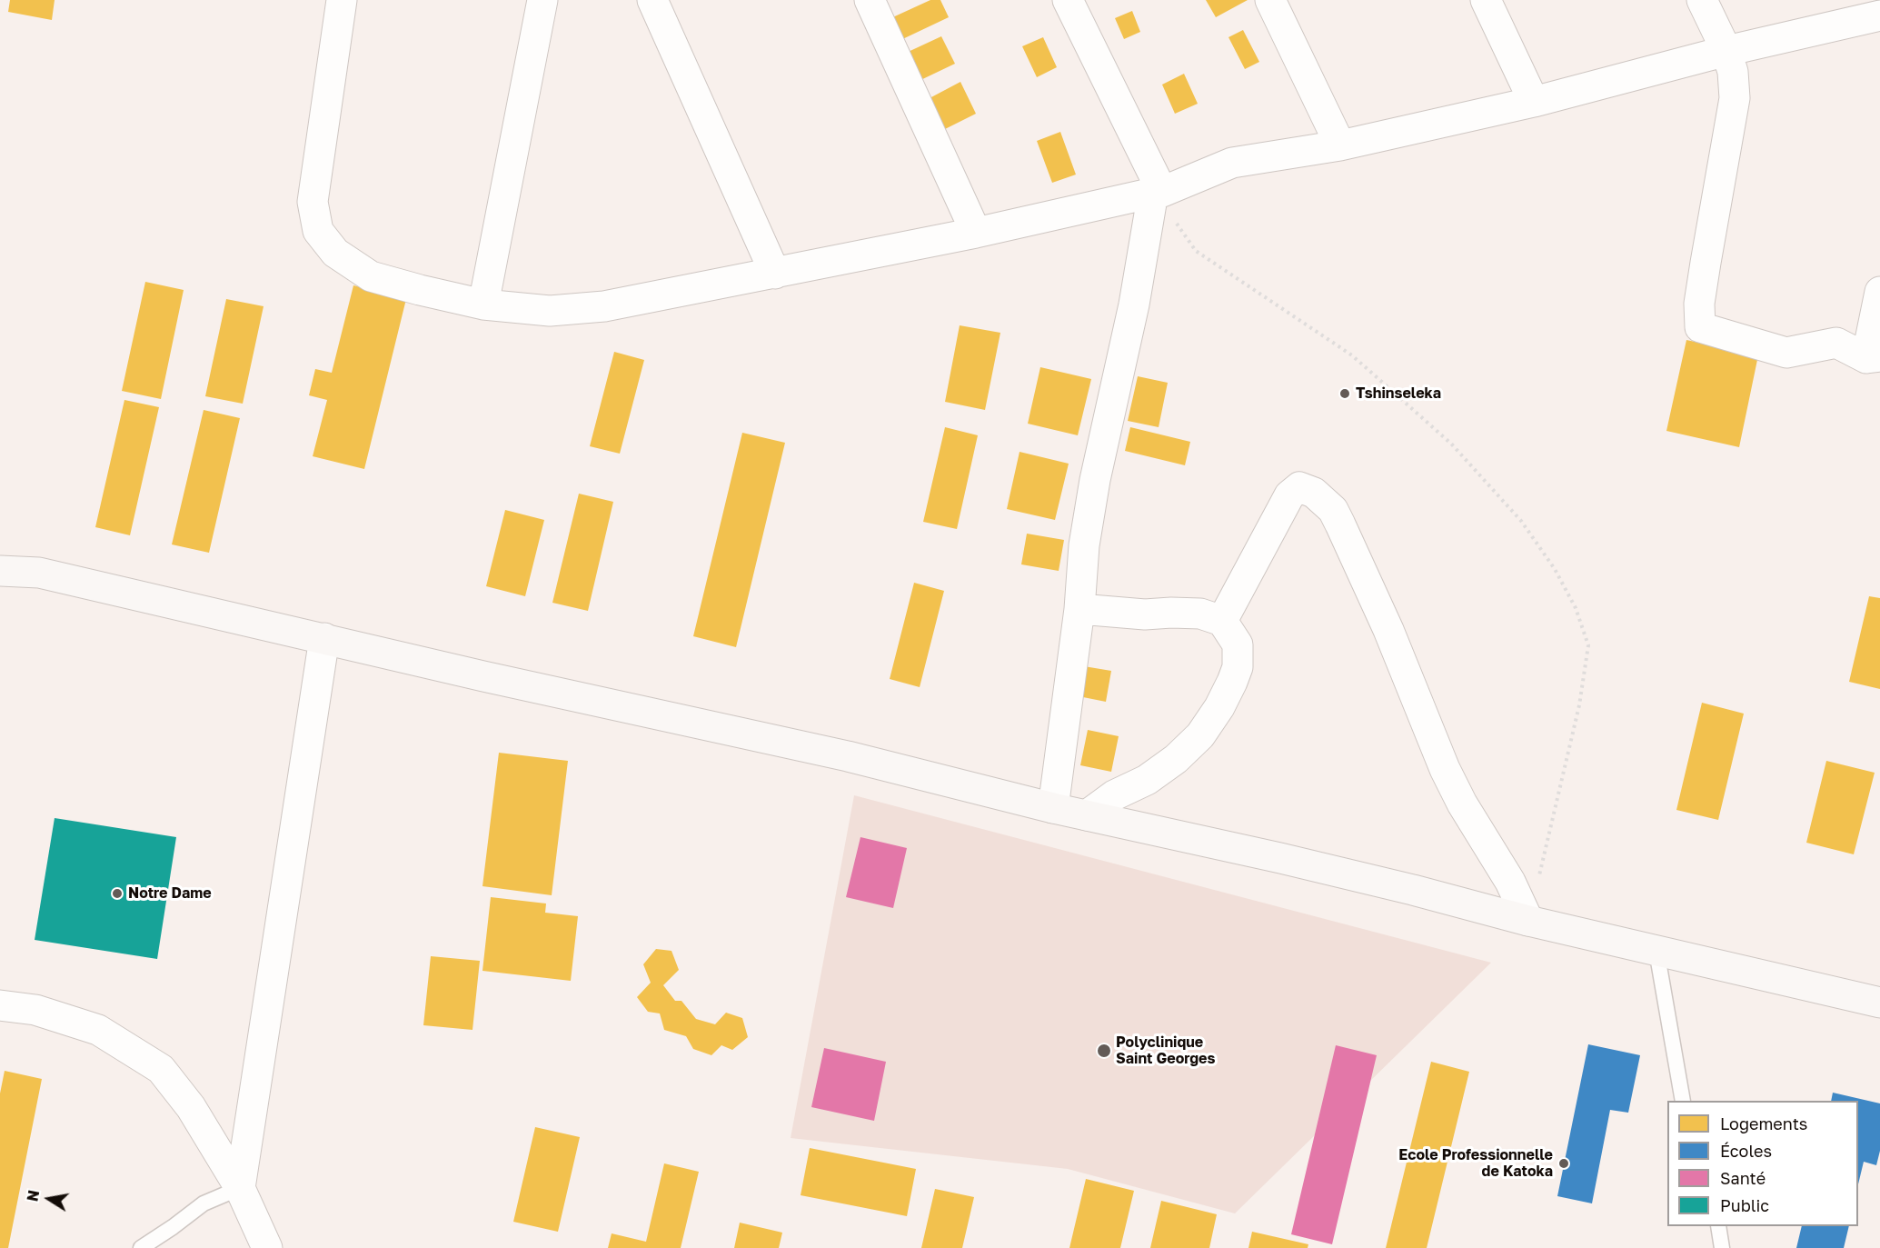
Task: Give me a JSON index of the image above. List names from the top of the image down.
{
  "places": [
    "Tshinseleka",
    "Notre Dame",
    "Polyclinique Saint Georges",
    "Ecole Professionnelle de Katoka"
  ],
  "legend": [
    "Logements",
    "Écoles",
    "Santé",
    "Public"
  ],
  "north": "left"
}
